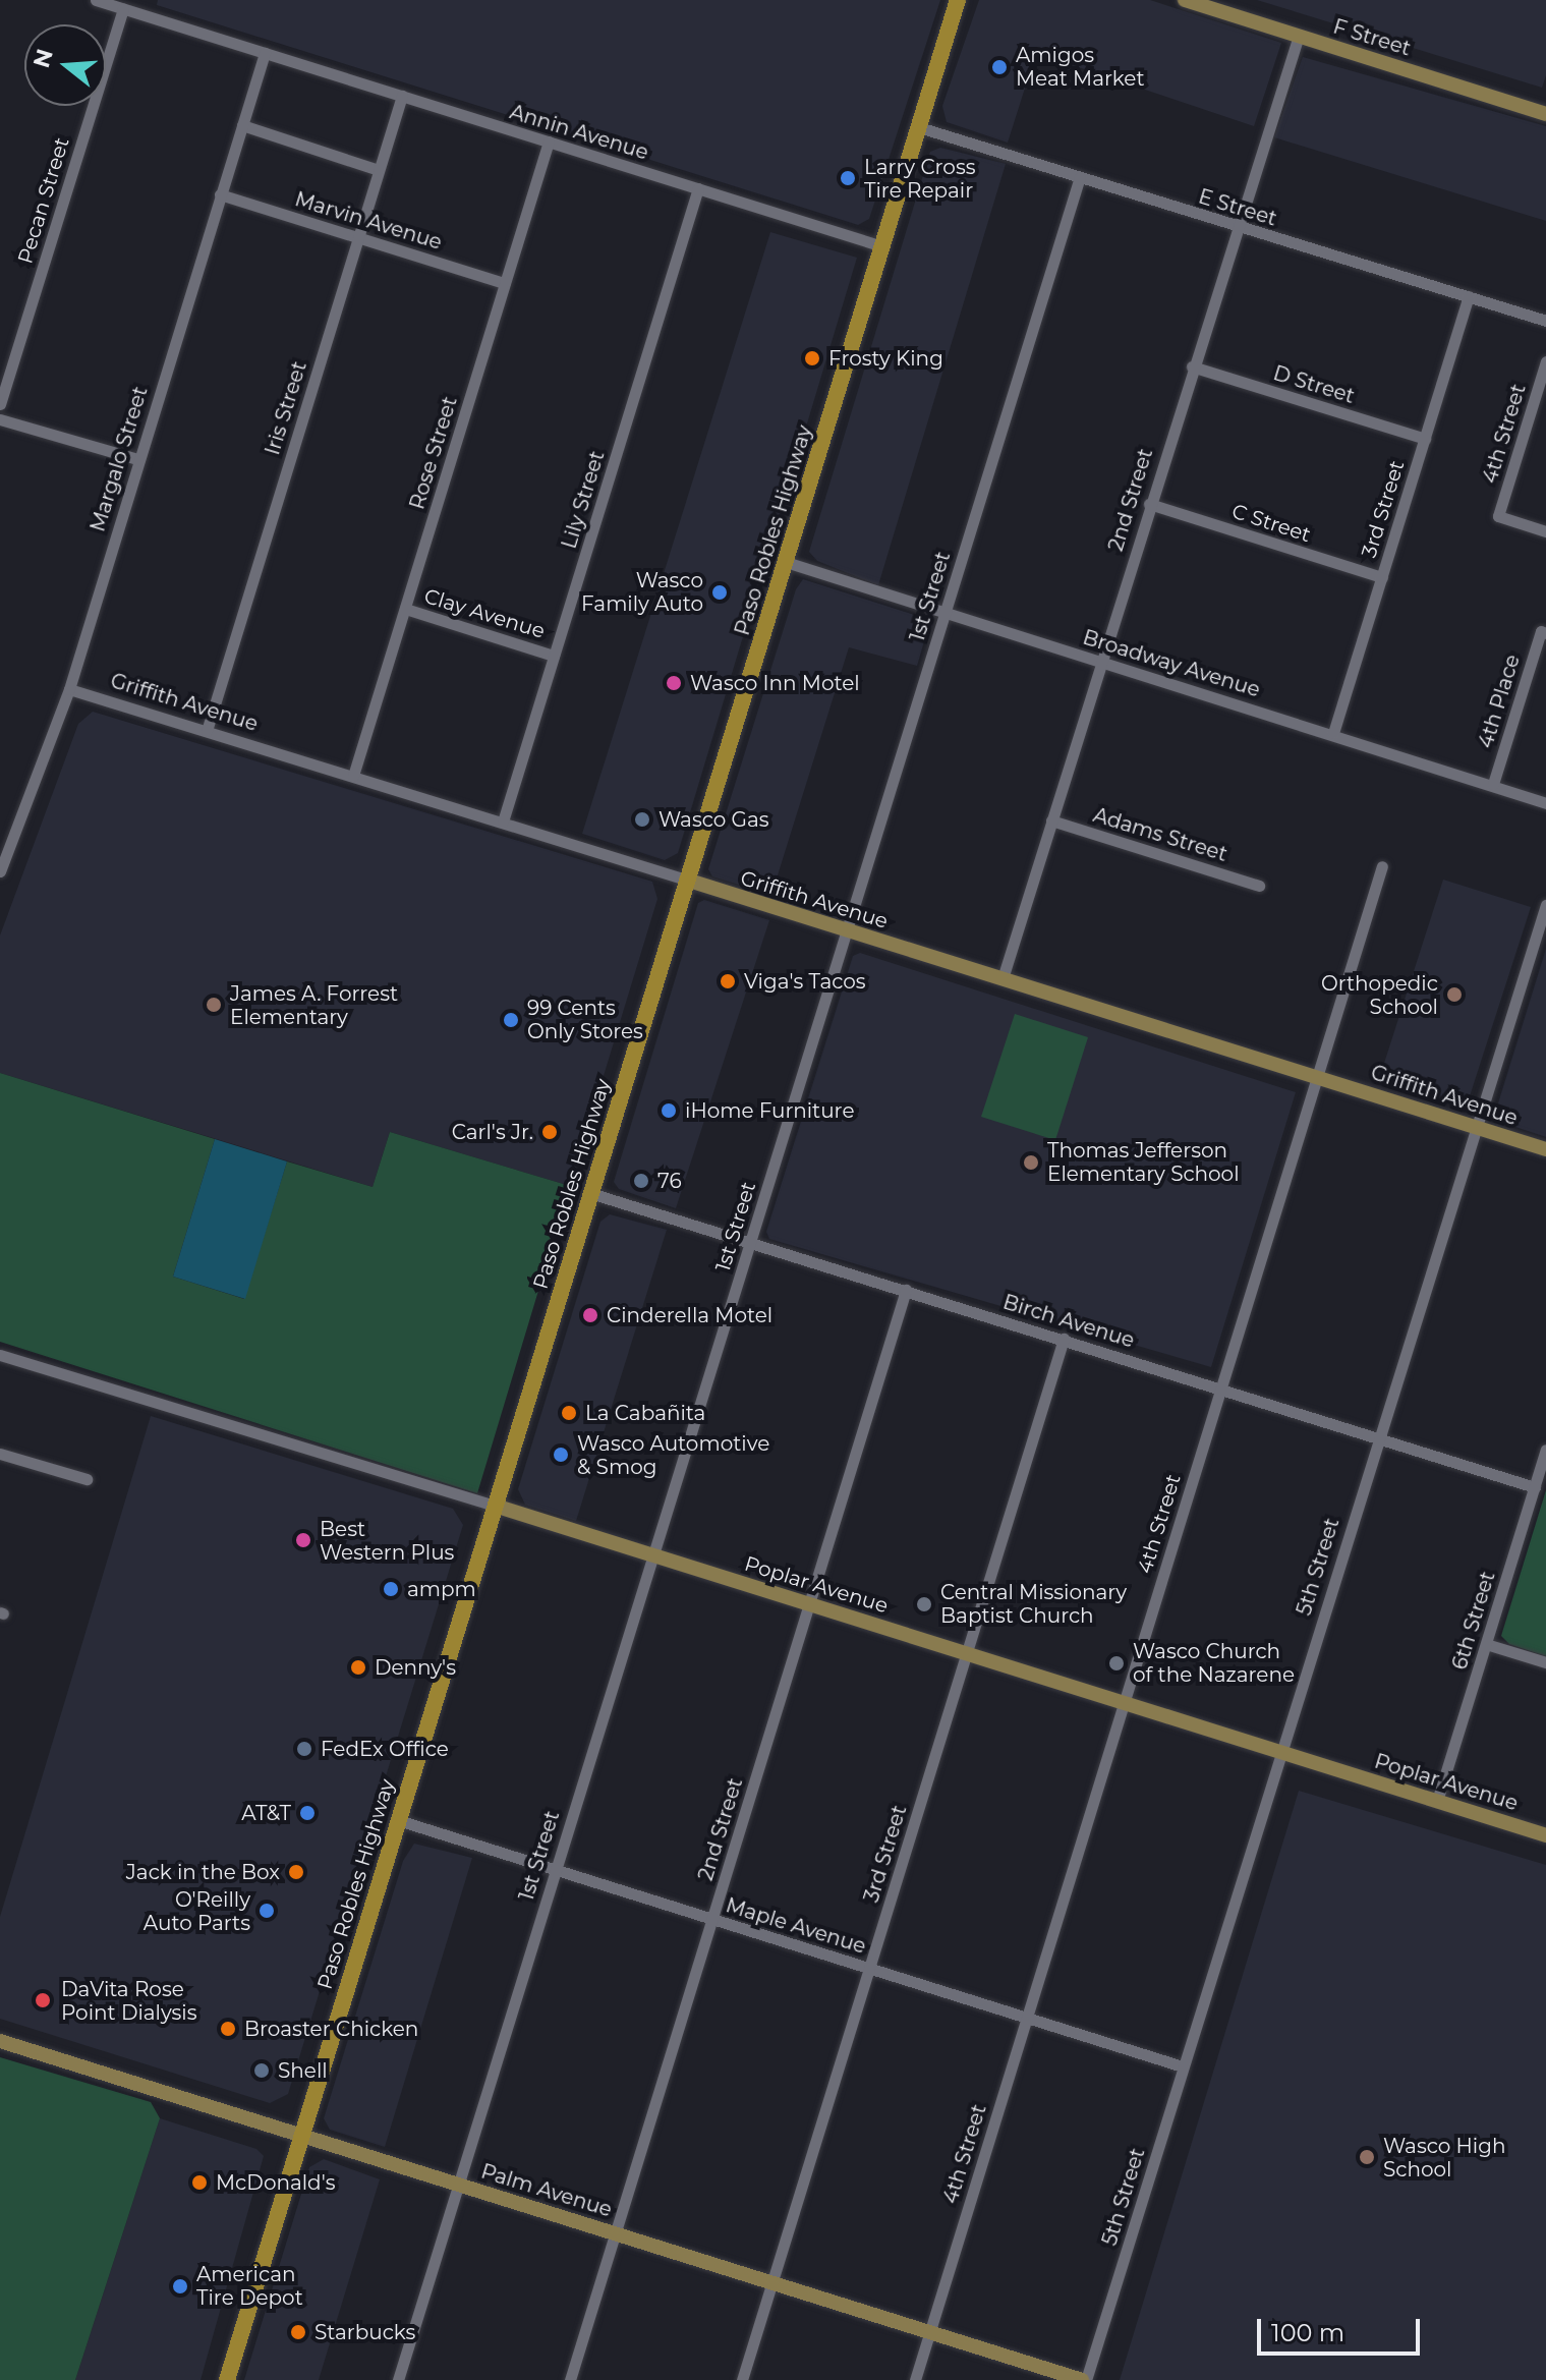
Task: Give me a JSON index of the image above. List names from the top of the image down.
{
  "streets": {
    "highway": ["Paso Robles Highway"],
    "main road": [
      "F Street",
      "Griffith Avenue",
      "Poplar Avenue",
      "Palm Avenue"
    ],
    "street": [
      "Annin Avenue",
      "Pecan Street",
      "E Street",
      "Marvin Avenue",
      "D Street",
      "Iris Street",
      "4th Street",
      "Rose Street",
      "Margalo Street",
      "Lily Street",
      "2nd Street",
      "3rd Street",
      "C Street",
      "1st Street",
      "Clay Avenue",
      "Broadway Avenue",
      "4th Place",
      "Adams Street",
      "Birch Avenue",
      "5th Street",
      "6th Street",
      "Maple Avenue"
    ]
  },
  "crossings": [
    ["F Street", "2nd Street"],
    ["Annin Avenue", "Pecan Street"],
    ["Annin Avenue", "Iris Street"],
    ["Annin Avenue", "Rose Street"],
    ["Annin Avenue", "Margalo Street"],
    ["Annin Avenue", "Lily Street"],
    ["Annin Avenue", "Paso Robles Highway"],
    ["E Street", "2nd Street"],
    ["E Street", "3rd Street"],
    ["E Street", "Paso Robles Highway"],
    ["E Street", "1st Street"],
    ["Marvin Avenue", "Iris Street"],
    ["Marvin Avenue", "Rose Street"],
    ["Marvin Avenue", "Margalo Street"],
    ["D Street", "2nd Street"],
    ["D Street", "3rd Street"],
    ["Iris Street", "Griffith Avenue"],
    ["4th Street", "Griffith Avenue"],
    ["4th Street", "Birch Avenue"],
    ["4th Street", "Poplar Avenue"],
    ["4th Street", "Maple Avenue"],
    ["4th Street", "Palm Avenue"],
    ["Rose Street", "Clay Avenue"],
    ["Rose Street", "Griffith Avenue"],
    ["Margalo Street", "Griffith Avenue"],
    ["Lily Street", "Clay Avenue"],
    ["Lily Street", "Griffith Avenue"],
    ["2nd Street", "C Street"],
    ["2nd Street", "Broadway Avenue"],
    ["2nd Street", "Griffith Avenue"],
    ["2nd Street", "Adams Street"],
    ["2nd Street", "Birch Avenue"],
    ["2nd Street", "Poplar Avenue"],
    ["2nd Street", "Maple Avenue"],
    ["2nd Street", "Palm Avenue"],
    ["3rd Street", "C Street"],
    ["3rd Street", "Broadway Avenue"],
    ["3rd Street", "Birch Avenue"],
    ["3rd Street", "Poplar Avenue"],
    ["3rd Street", "Maple Avenue"],
    ["3rd Street", "Palm Avenue"],
    ["Paso Robles Highway", "Broadway Avenue"],
    ["Paso Robles Highway", "Griffith Avenue"],
    ["Paso Robles Highway", "Birch Avenue"],
    ["Paso Robles Highway", "Poplar Avenue"],
    ["Paso Robles Highway", "Maple Avenue"],
    ["Paso Robles Highway", "Palm Avenue"],
    ["1st Street", "Broadway Avenue"],
    ["1st Street", "Griffith Avenue"],
    ["1st Street", "Birch Avenue"],
    ["1st Street", "Poplar Avenue"],
    ["1st Street", "Maple Avenue"],
    ["1st Street", "Palm Avenue"],
    ["Broadway Avenue", "4th Place"],
    ["Griffith Avenue", "5th Street"],
    ["Birch Avenue", "5th Street"],
    ["Birch Avenue", "6th Street"],
    ["5th Street", "Poplar Avenue"],
    ["5th Street", "Maple Avenue"],
    ["5th Street", "Palm Avenue"],
    ["Poplar Avenue", "6th Street"]
  ],
  "places": [
    "Amigos Meat Market",
    "Larry Cross Tire Repair",
    "Frosty King",
    "Wasco Family Auto",
    "Wasco Inn Motel",
    "Wasco Gas",
    "Viga's Tacos",
    "Orthopedic School",
    "James A. Forrest Elementary",
    "99 Cents Only Stores",
    "iHome Furniture",
    "Carl's Jr.",
    "Thomas Jefferson Elementary School",
    "76",
    "Cinderella Motel",
    "La Cabañita",
    "Wasco Automotive & Smog",
    "Best Western Plus",
    "ampm",
    "Central Missionary Baptist Church",
    "Wasco Church of the Nazarene",
    "Denny's",
    "FedEx Office",
    "AT&T",
    "Jack in the Box",
    "O'Reilly Auto Parts",
    "DaVita Rose Point Dialysis",
    "Broaster Chicken",
    "Shell",
    "Wasco High School",
    "McDonald's",
    "American Tire Depot",
    "Starbucks"
  ],
  "scale_bar": "100 m",
  "north": "left"
}
